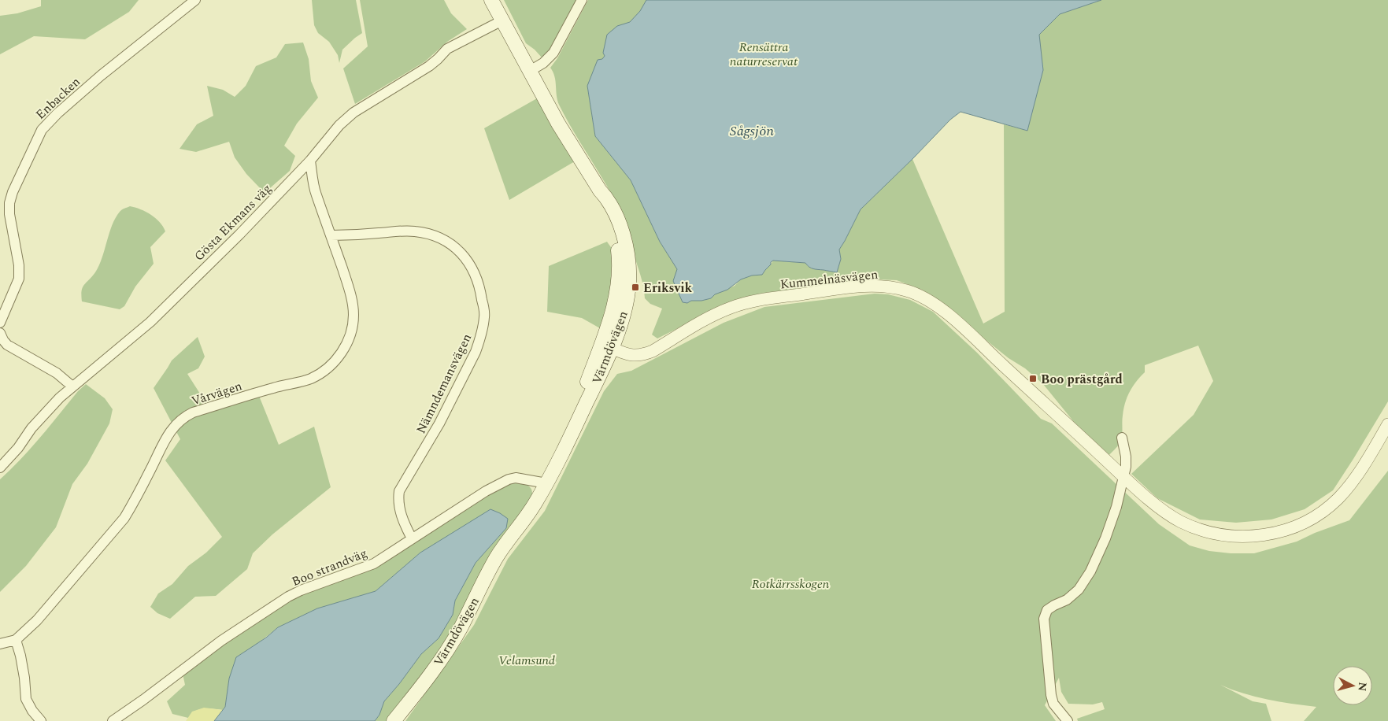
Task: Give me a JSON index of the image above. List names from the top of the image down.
{
  "streets": {
    "main road": ["Värmdövägen"],
    "street": [
      "Enbacken",
      "Gösta Ekmans väg",
      "Kummelnäsvägen",
      "Nämndemansvägen",
      "Vårvägen",
      "Boo strandväg"
    ]
  },
  "crossings": [
    ["Gösta Ekmans väg", "Värmdövägen"],
    ["Gösta Ekmans väg", "Vårvägen"],
    ["Kummelnäsvägen", "Värmdövägen"],
    ["Värmdövägen", "Boo strandväg"],
    ["Nämndemansvägen", "Vårvägen"],
    ["Nämndemansvägen", "Boo strandväg"]
  ],
  "water": ["Sågsjön"],
  "parks": ["Rensättra naturreservat", "Rotkärrsskogen", "Velamsund"],
  "places": {
    "transit": ["Eriksvik", "Boo prästgård"]
  },
  "north": "right"
}
